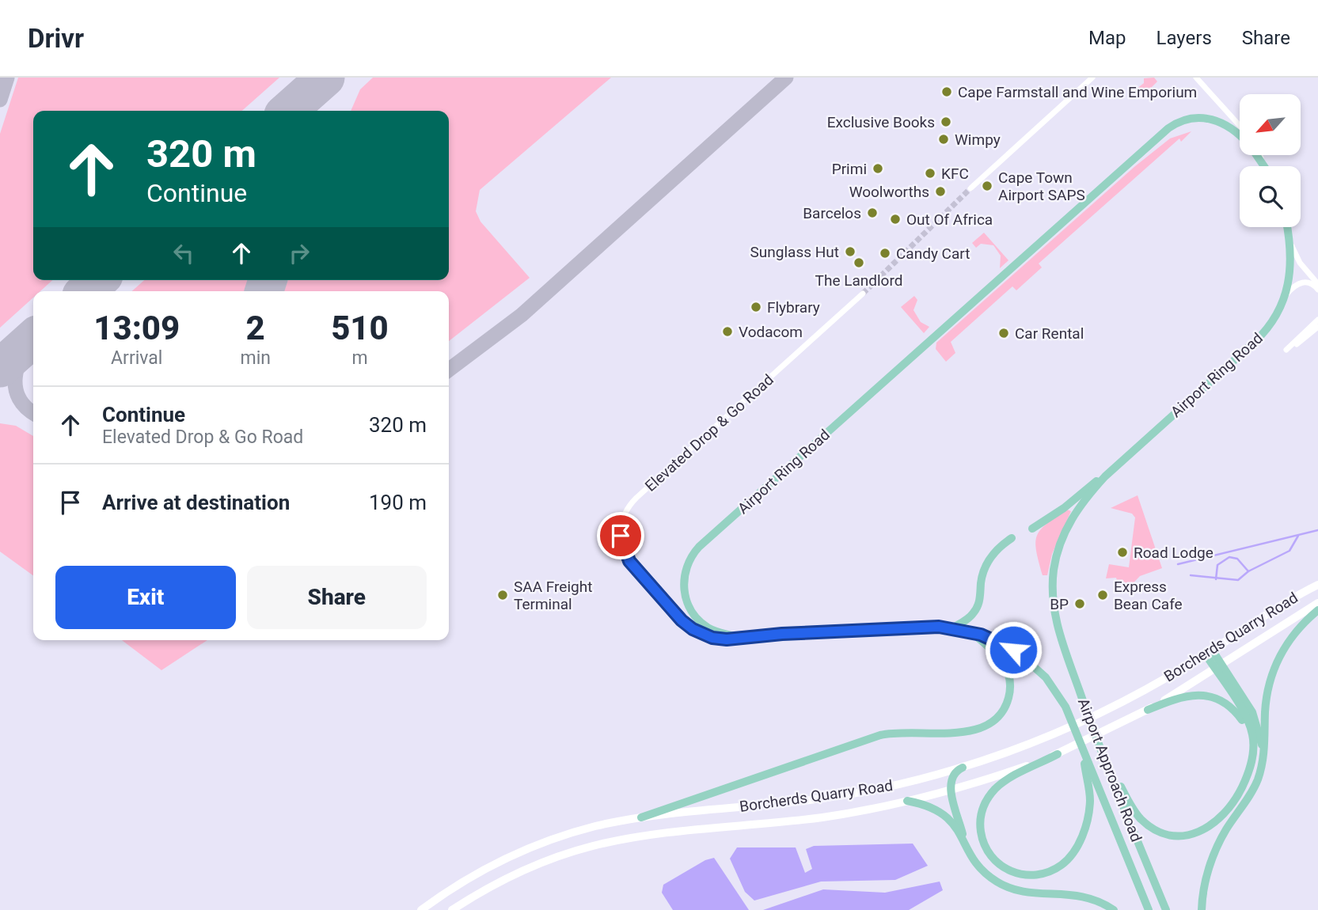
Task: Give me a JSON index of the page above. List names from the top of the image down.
{
  "streets": {
    "main road": ["Airport Ring Road", "Borcherds Quarry Road", "Airport Approach Road"],
    "street": ["Elevated Drop & Go Road"]
  },
  "crossings": [
    ["Airport Ring Road", "Elevated Drop & Go Road"],
    ["Airport Ring Road", "Airport Approach Road"]
  ],
  "places": [
    "Cape Farmstall and Wine Emporium",
    "Exclusive Books",
    "Wimpy",
    "Primi",
    "KFC",
    "Cape Town Airport SAPS",
    "Woolworths",
    "Barcelos",
    "Out Of Africa",
    "Sunglass Hut",
    "Candy Cart",
    "The Landlord",
    "Flybrary",
    "Vodacom",
    "Car Rental",
    "Road Lodge",
    "SAA Freight Terminal",
    "Express Bean Cafe",
    "BP"
  ],
  "north": "bottom left",
  "page": {
    "header": "Drivr",
    "nav": ["Map", "Layers", "Share"],
    "turn": ["320 m", "Continue"],
    "eta": [
      "13:09",
      "Arrival",
      "2",
      "min",
      "510",
      "m"
    ],
    "list": [
      {
        "name": "Continue",
        "note": "Elevated Drop & Go Road",
        "value": "320 m"
      },
      {
        "name": "Arrive at destination",
        "value": "190 m"
      }
    ],
    "buttons": ["Exit", "Share"]
  }
}
